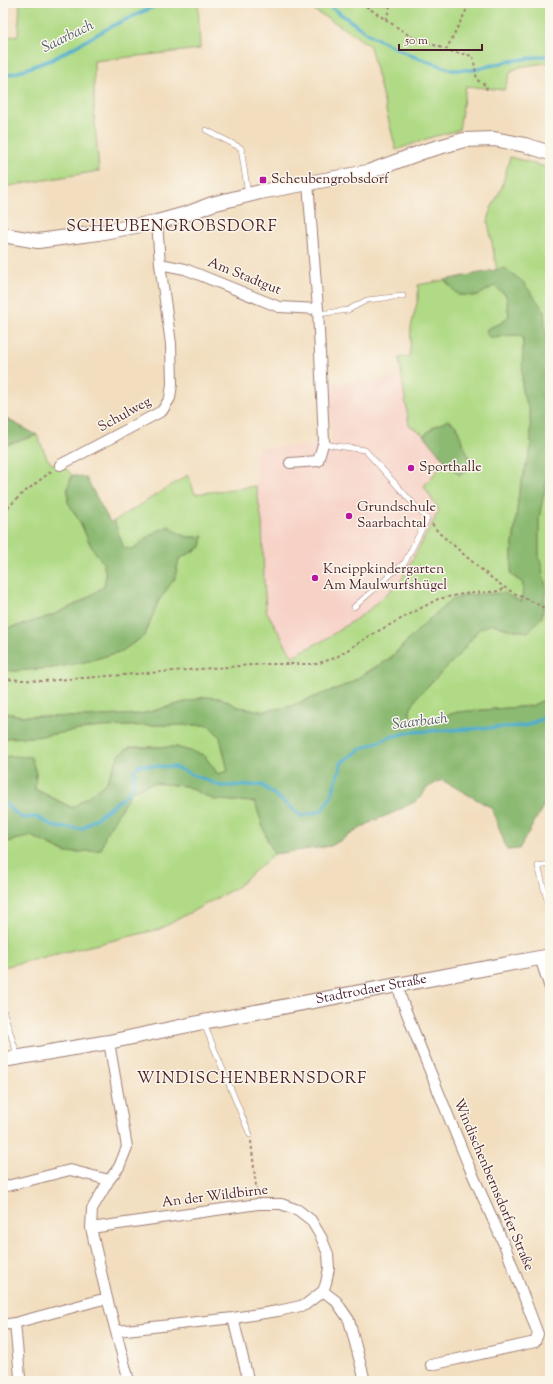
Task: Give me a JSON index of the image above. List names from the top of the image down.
{
  "streets": {
    "main road": ["Stadtrodaer Straße"],
    "street": [
      "Am Stadtgut",
      "Schulweg",
      "Windischenbernsdorfer Straße",
      "An der Wildbirne"
    ]
  },
  "crossings": [
    ["Am Stadtgut", "Schulweg"],
    ["Stadtrodaer Straße", "Windischenbernsdorfer Straße"]
  ],
  "districts": ["SCHEUBENGROBSDORF", "WINDISCHENBERNSDORF"],
  "water": ["Saarbach"],
  "places": {
    "transit": ["Scheubengrobsdorf"],
    "other": ["Sporthalle", "Grundschule Saarbachtal", "Kneippkindergarten Am Maulwurfshügel"]
  },
  "scale_bar": "50 m"
}
